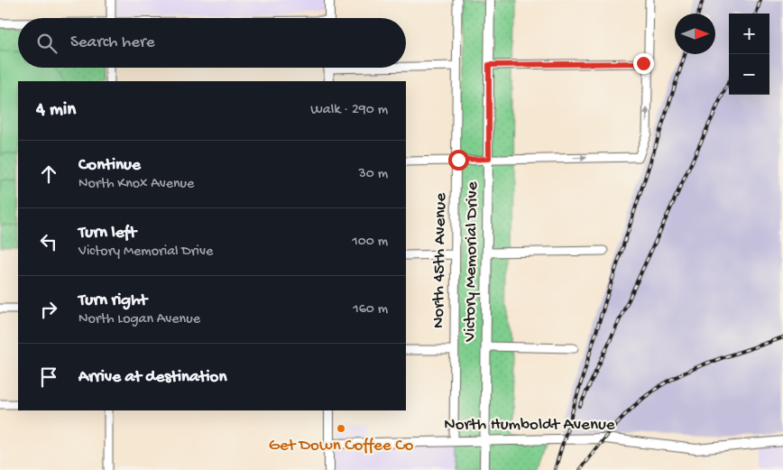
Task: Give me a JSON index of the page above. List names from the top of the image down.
{
  "streets": {
    "street": ["North 45th Avenue", "Victory Memorial Drive", "North Humboldt Avenue"]
  },
  "crossings": [
    ["North 45th Avenue", "North Humboldt Avenue"],
    ["Victory Memorial Drive", "North Humboldt Avenue"]
  ],
  "places": ["Get Down Coffee Co"],
  "north": "right",
  "page": {
    "map_buttons": ["+", "−"],
    "search": "Search here",
    "heading": ["4 min", "Walk · 290 m"],
    "list": [
      ["Continue", "North Knox Avenue", "30 m"],
      ["Turn left", "Victory Memorial Drive", "100 m"],
      ["Turn right", "North Logan Avenue", "160 m"],
      "Arrive at destination"
    ]
  }
}
